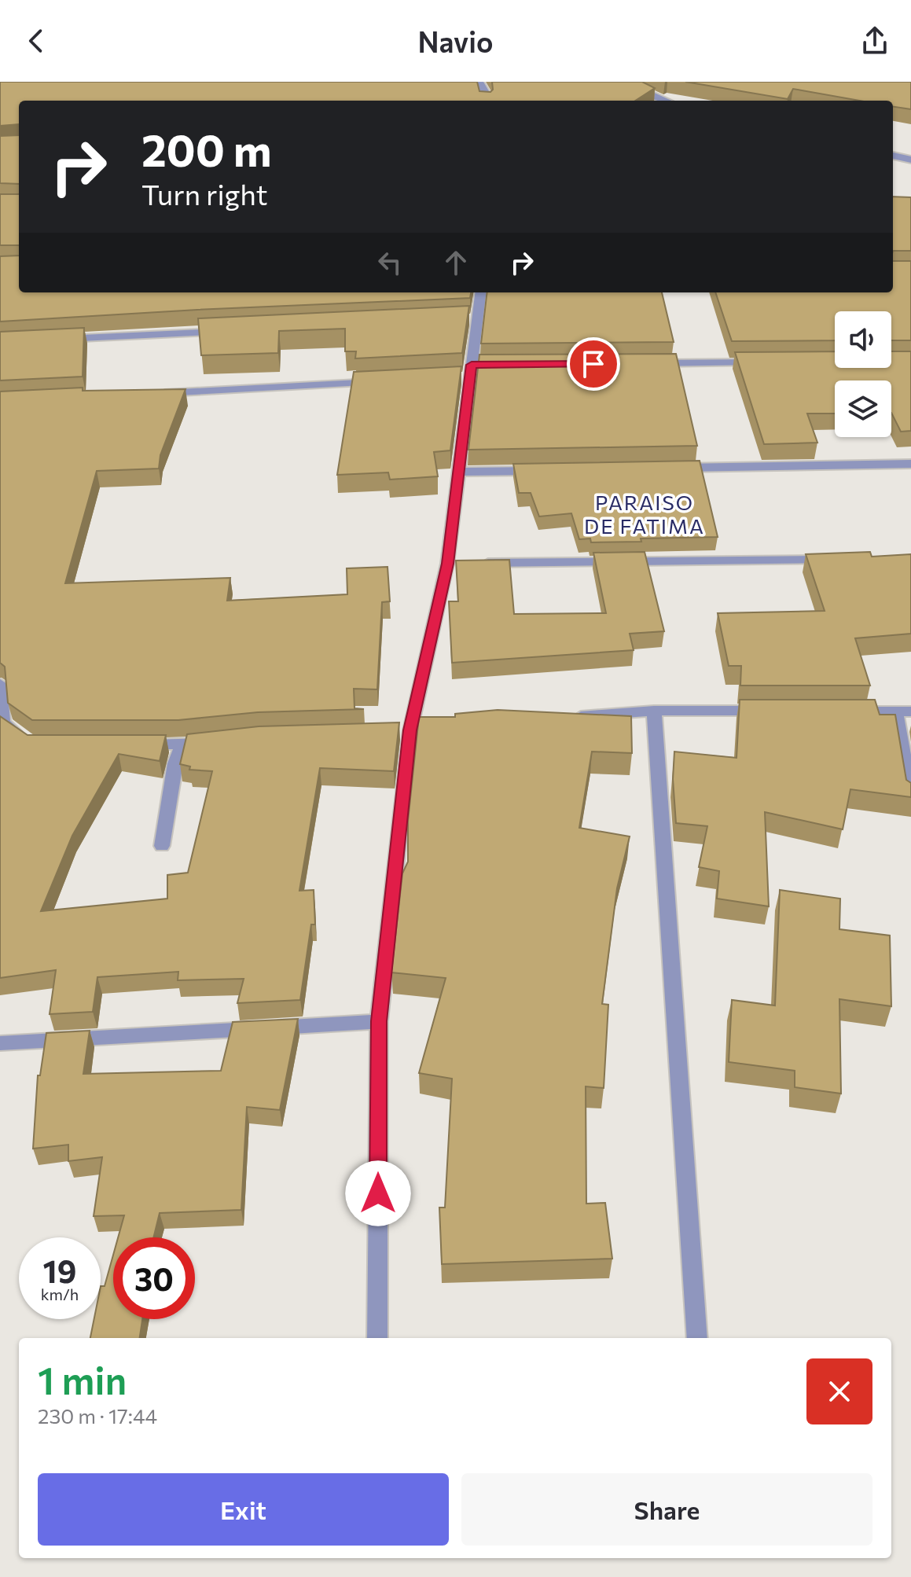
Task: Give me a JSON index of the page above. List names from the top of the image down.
{
  "districts": ["PARAISO DE FATIMA"],
  "page": {
    "header": "Navio",
    "turn": ["200 m", "Turn right"],
    "speed": "19 km/h",
    "limit": "30",
    "heading": ["1 min", "230 m · 17:44"],
    "buttons": ["Exit", "Share"]
  }
}
